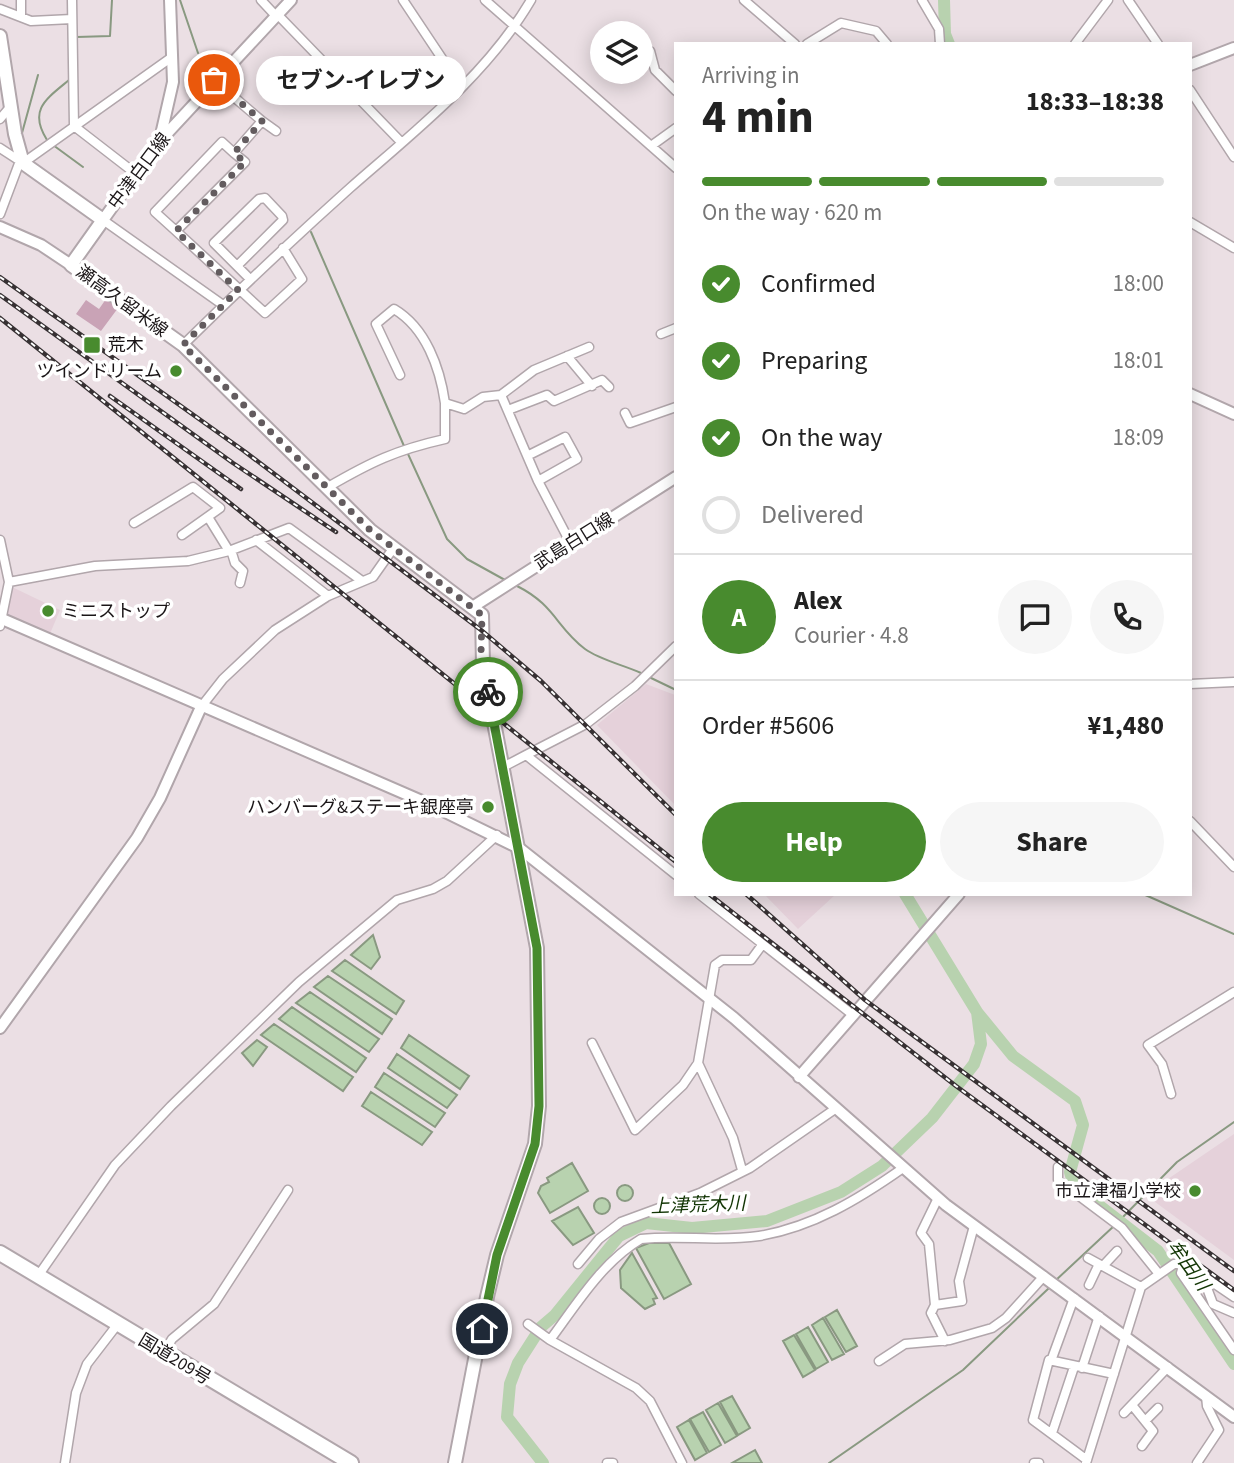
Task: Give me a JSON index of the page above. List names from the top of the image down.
{
  "streets": {
    "highway": ["国道209号"],
    "main road": ["瀬高久留米線"],
    "street": ["中津白口線", "武島白口線"]
  },
  "crossings": [
    ["中津白口線", "瀬高久留米線"],
    ["瀬高久留米線", "武島白口線"]
  ],
  "water": ["上津荒木川", "牟田川"],
  "places": {
    "other": [
      "セブン-イレブン",
      "ツインドリーム",
      "ミニストップ",
      "ハンバーグ&ステーキ銀座亭",
      "市立津福小学校"
    ],
    "transit": ["荒木"]
  },
  "page": {
    "heading": ["4 min", "Arriving in", "18:33–18:38"],
    "panel": [
      "Alex",
      "Courier · 4.8",
      "Order #5606",
      "¥1,480"
    ],
    "bubble": "セブン-イレブン",
    "bar": "On the way · 620 m",
    "list": [
      ["Confirmed", "18:00"],
      ["Preparing", "18:01"],
      ["On the way", "18:09"],
      "Delivered"
    ],
    "round": "A",
    "buttons": ["Help", "Share"]
  }
}
